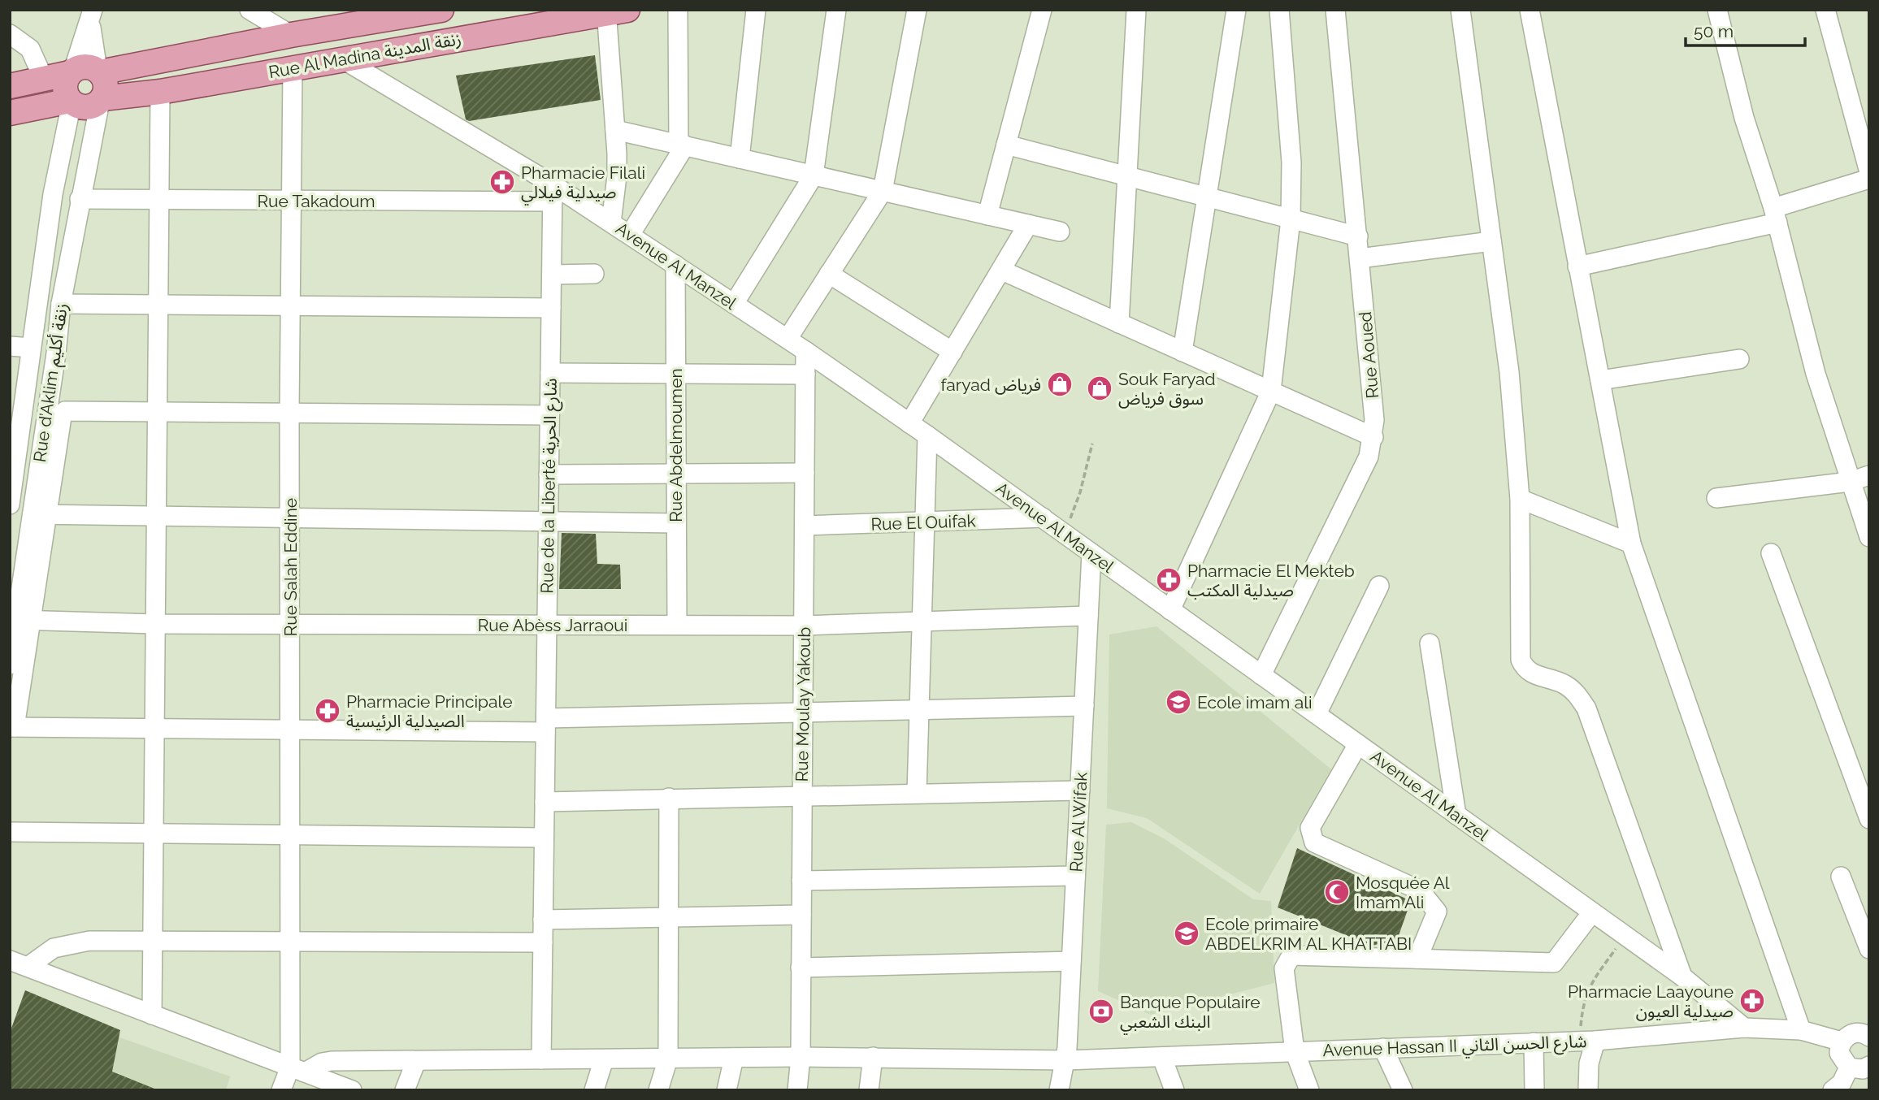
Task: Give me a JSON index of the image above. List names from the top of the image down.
{
  "streets": {
    "main road": ["Rue Al Madina زنقة المدينة"],
    "street": [
      "Rue Takadoum",
      "Avenue Al Manzel",
      "Rue Aoued",
      "Rue d’Aklim زنقة أكليم",
      "Rue Abdelmoumen",
      "Rue de la Liberté شارع الحرية",
      "Rue El Ouifak",
      "Rue Salah Eddine",
      "Rue Abèss Jarraoui",
      "Rue Moulay Yakoub",
      "Rue Al Wifak",
      "Avenue Hassan II شارع الحسن الثاني"
    ]
  },
  "crossings": [
    ["Rue Al Madina زنقة المدينة", "Avenue Al Manzel"],
    ["Rue Al Madina زنقة المدينة", "Rue d’Aklim زنقة أكليم"],
    ["Rue Al Madina زنقة المدينة", "Rue Salah Eddine"],
    ["Rue Takadoum", "Avenue Al Manzel"],
    ["Rue Takadoum", "Rue d’Aklim زنقة أكليم"],
    ["Rue Takadoum", "Rue de la Liberté شارع الحرية"],
    ["Rue Takadoum", "Rue Salah Eddine"],
    ["Avenue Al Manzel", "Rue Aoued"],
    ["Avenue Al Manzel", "Rue Abdelmoumen"],
    ["Avenue Al Manzel", "Rue de la Liberté شارع الحرية"],
    ["Avenue Al Manzel", "Rue El Ouifak"],
    ["Avenue Al Manzel", "Rue Moulay Yakoub"],
    ["Avenue Al Manzel", "Rue Al Wifak"],
    ["Avenue Al Manzel", "Avenue Hassan II شارع الحسن الثاني"],
    ["Rue d’Aklim زنقة أكليم", "Rue Abèss Jarraoui"],
    ["Rue Abdelmoumen", "Rue Abèss Jarraoui"],
    ["Rue de la Liberté شارع الحرية", "Rue Abèss Jarraoui"],
    ["Rue de la Liberté شارع الحرية", "Avenue Hassan II شارع الحسن الثاني"],
    ["Rue El Ouifak", "Rue Moulay Yakoub"],
    ["Rue Salah Eddine", "Rue Abèss Jarraoui"],
    ["Rue Salah Eddine", "Avenue Hassan II شارع الحسن الثاني"],
    ["Rue Abèss Jarraoui", "Rue Moulay Yakoub"],
    ["Rue Abèss Jarraoui", "Rue Al Wifak"],
    ["Rue Moulay Yakoub", "Avenue Hassan II شارع الحسن الثاني"],
    ["Rue Al Wifak", "Avenue Hassan II شارع الحسن الثاني"]
  ],
  "places": {
    "pharmacy": [
      "Pharmacie Filali صيدلية فيلالي",
      "Pharmacie El Mekteb صيدلية المكتب",
      "Pharmacie Principale الصيدلية الرئيسية",
      "Pharmacie Laayoune صيدلية العيون"
    ],
    "shop": ["faryad فرياض", "Souk Faryad سوق فرياض"],
    "school or university": ["Ecole imam ali", "Ecole primaire ABDELKRIM AL KHATTABI"],
    "mosque": ["Mosquée Al Imam Ali"],
    "bank": ["Banque Populaire البنك الشعبي"]
  },
  "scale_bar": "50 m"
}
